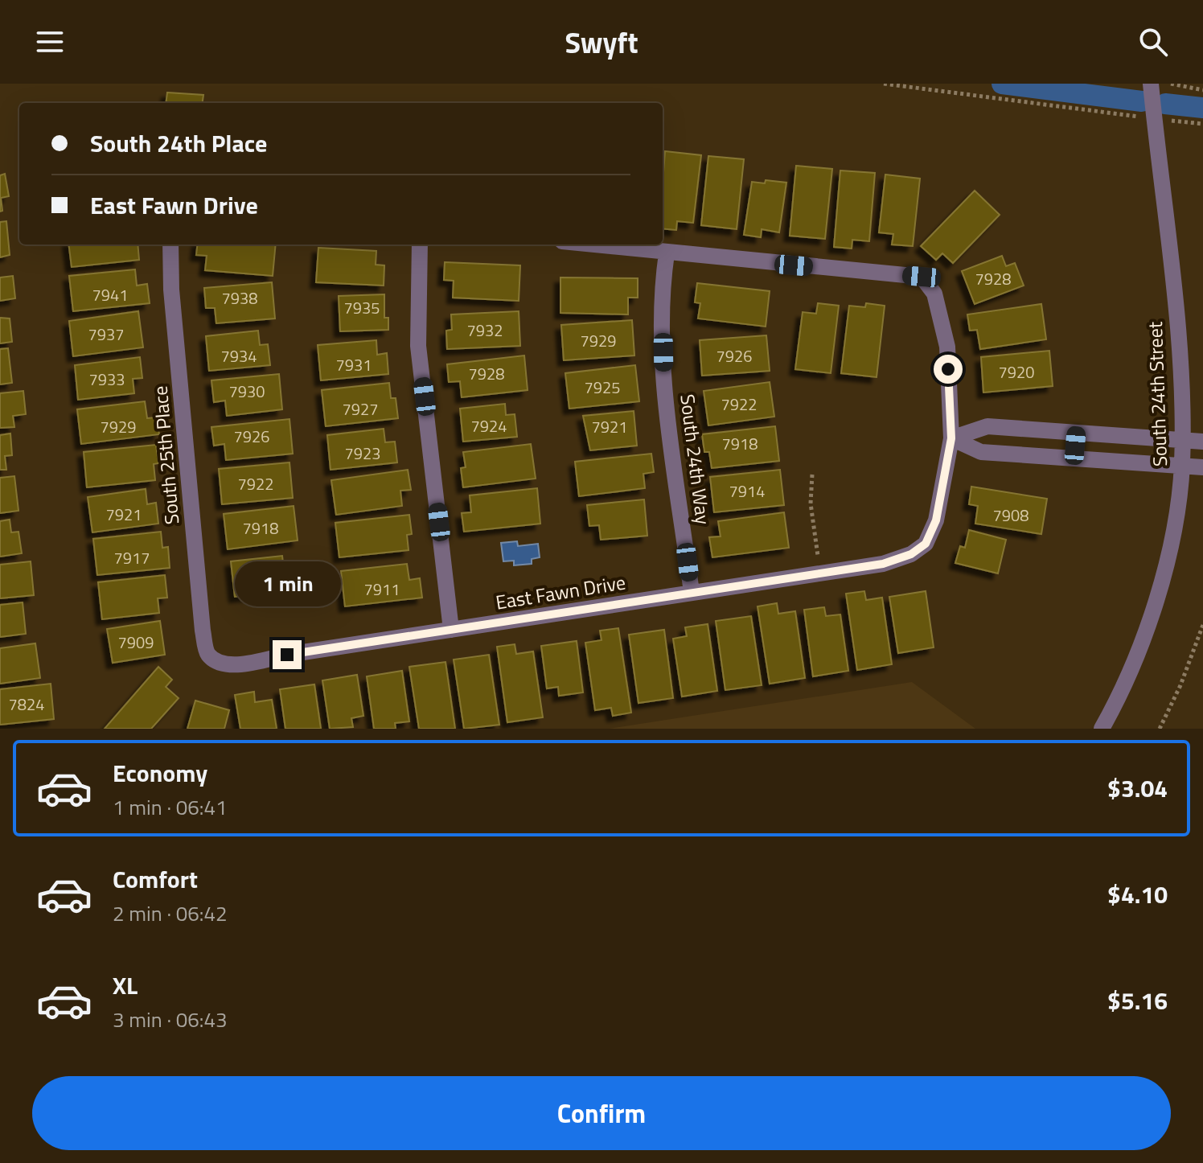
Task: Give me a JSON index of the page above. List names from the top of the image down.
{
  "streets": {
    "street": [
      "South 24th Street",
      "South 25th Place",
      "South 24th Way",
      "East Fawn Drive"
    ]
  },
  "crossings": [
    ["South 25th Place", "East Fawn Drive"],
    ["South 24th Way", "East Fawn Drive"]
  ],
  "house_numbers": [
    "7928",
    "7941",
    "7938",
    "7935",
    "7932",
    "7937",
    "7929",
    "7934",
    "7926",
    "7931",
    "7920",
    "7928",
    "7933",
    "7925",
    "7930",
    "7922",
    "7927",
    "7924",
    "7929",
    "7921",
    "7926",
    "7918",
    "7923",
    "7922",
    "7914",
    "7921",
    "7908",
    "7918",
    "7917",
    "7911",
    "7909",
    "7824"
  ],
  "page": {
    "header": "Swyft",
    "banner": ["South 24th Place", "East Fawn Drive"],
    "bubble": "1 min",
    "list": [
      {
        "name": "Economy",
        "note": "1 min · 06:41",
        "value": "$3.04"
      },
      {
        "name": "Comfort",
        "note": "2 min · 06:42",
        "value": "$4.10"
      },
      {
        "name": "XL",
        "note": "3 min · 06:43",
        "value": "$5.16"
      }
    ],
    "buttons": "Confirm"
  }
}
